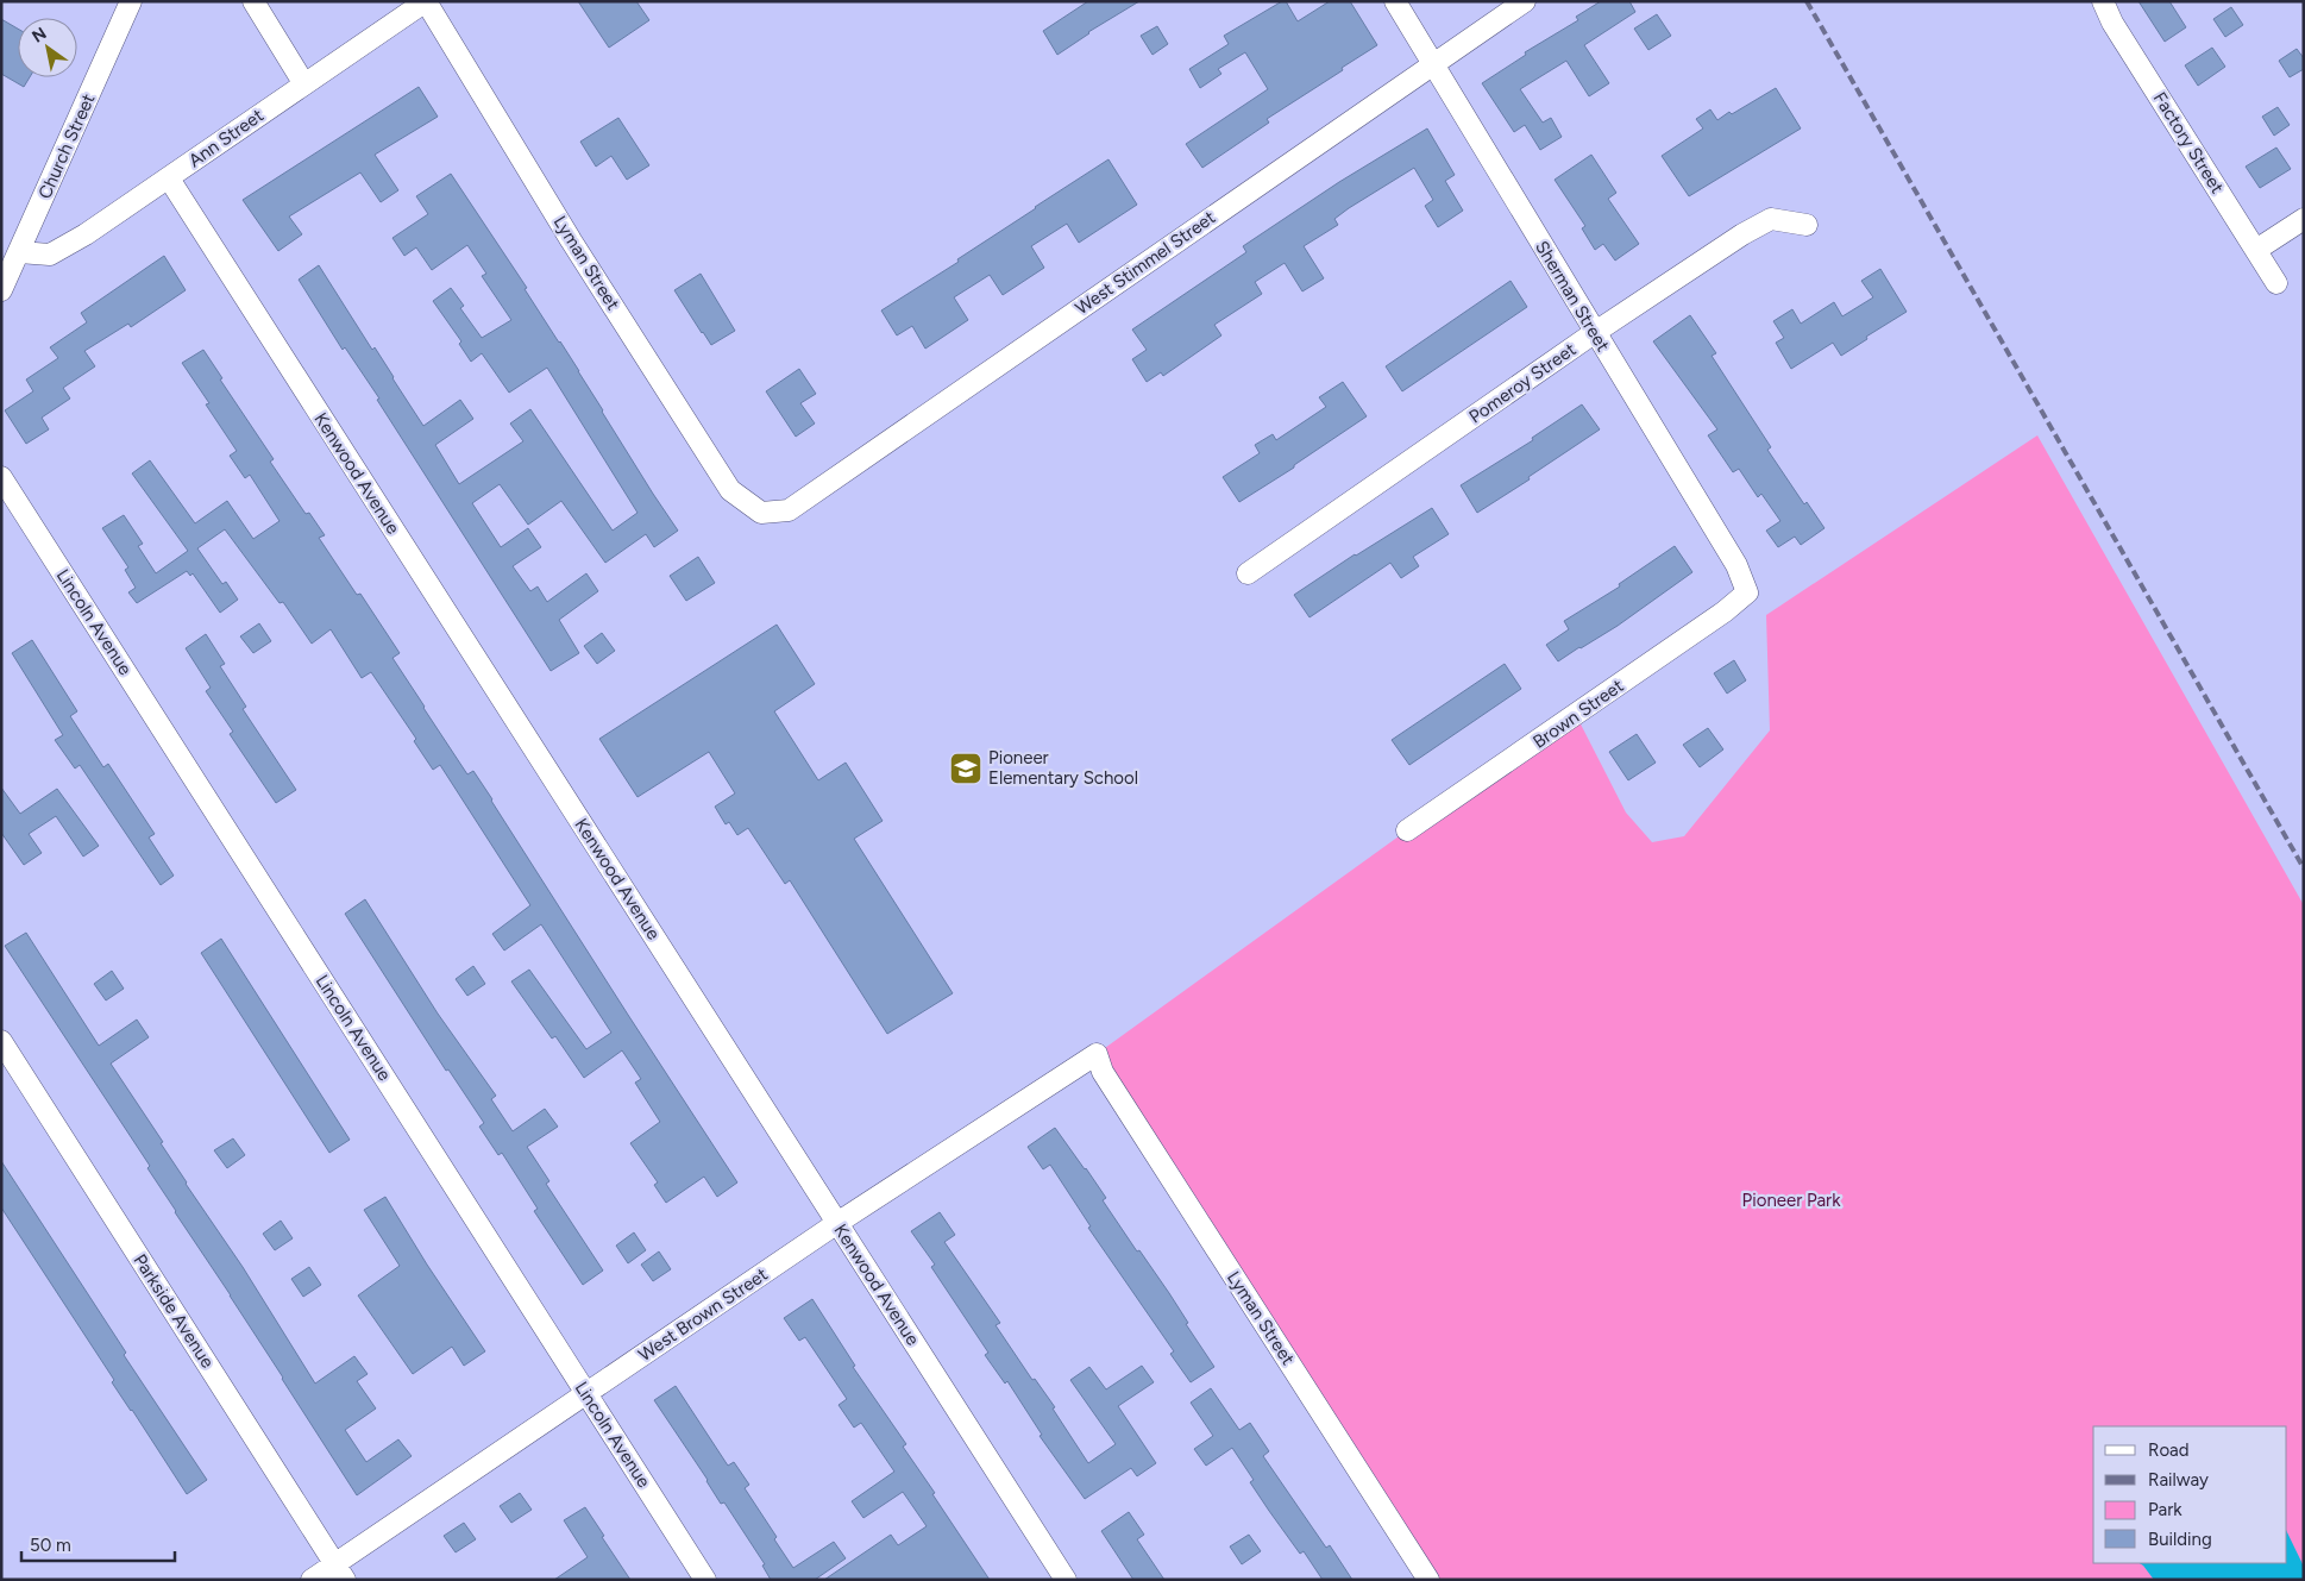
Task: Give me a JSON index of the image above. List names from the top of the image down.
{
  "streets": {
    "street": [
      "Ann Street",
      "Factory Street",
      "Church Street",
      "Lyman Street",
      "West Stimmel Street",
      "Sherman Street",
      "Pomeroy Street",
      "Kenwood Avenue",
      "Lincoln Avenue",
      "Brown Street",
      "Parkside Avenue",
      "West Brown Street"
    ]
  },
  "crossings": [
    ["Ann Street", "Church Street"],
    ["Ann Street", "Lyman Street"],
    ["Ann Street", "Kenwood Avenue"],
    ["Lyman Street", "West Stimmel Street"],
    ["Lyman Street", "West Brown Street"],
    ["West Stimmel Street", "Sherman Street"],
    ["Sherman Street", "Pomeroy Street"],
    ["Sherman Street", "Brown Street"],
    ["Kenwood Avenue", "West Brown Street"],
    ["Lincoln Avenue", "West Brown Street"],
    ["Parkside Avenue", "West Brown Street"]
  ],
  "parks": ["Pioneer Park"],
  "places": {
    "school or university": ["Pioneer Elementary School"]
  },
  "legend": [
    "Road",
    "Railway",
    "Park",
    "Building"
  ],
  "scale_bar": "50 m",
  "north": "top left"
}
